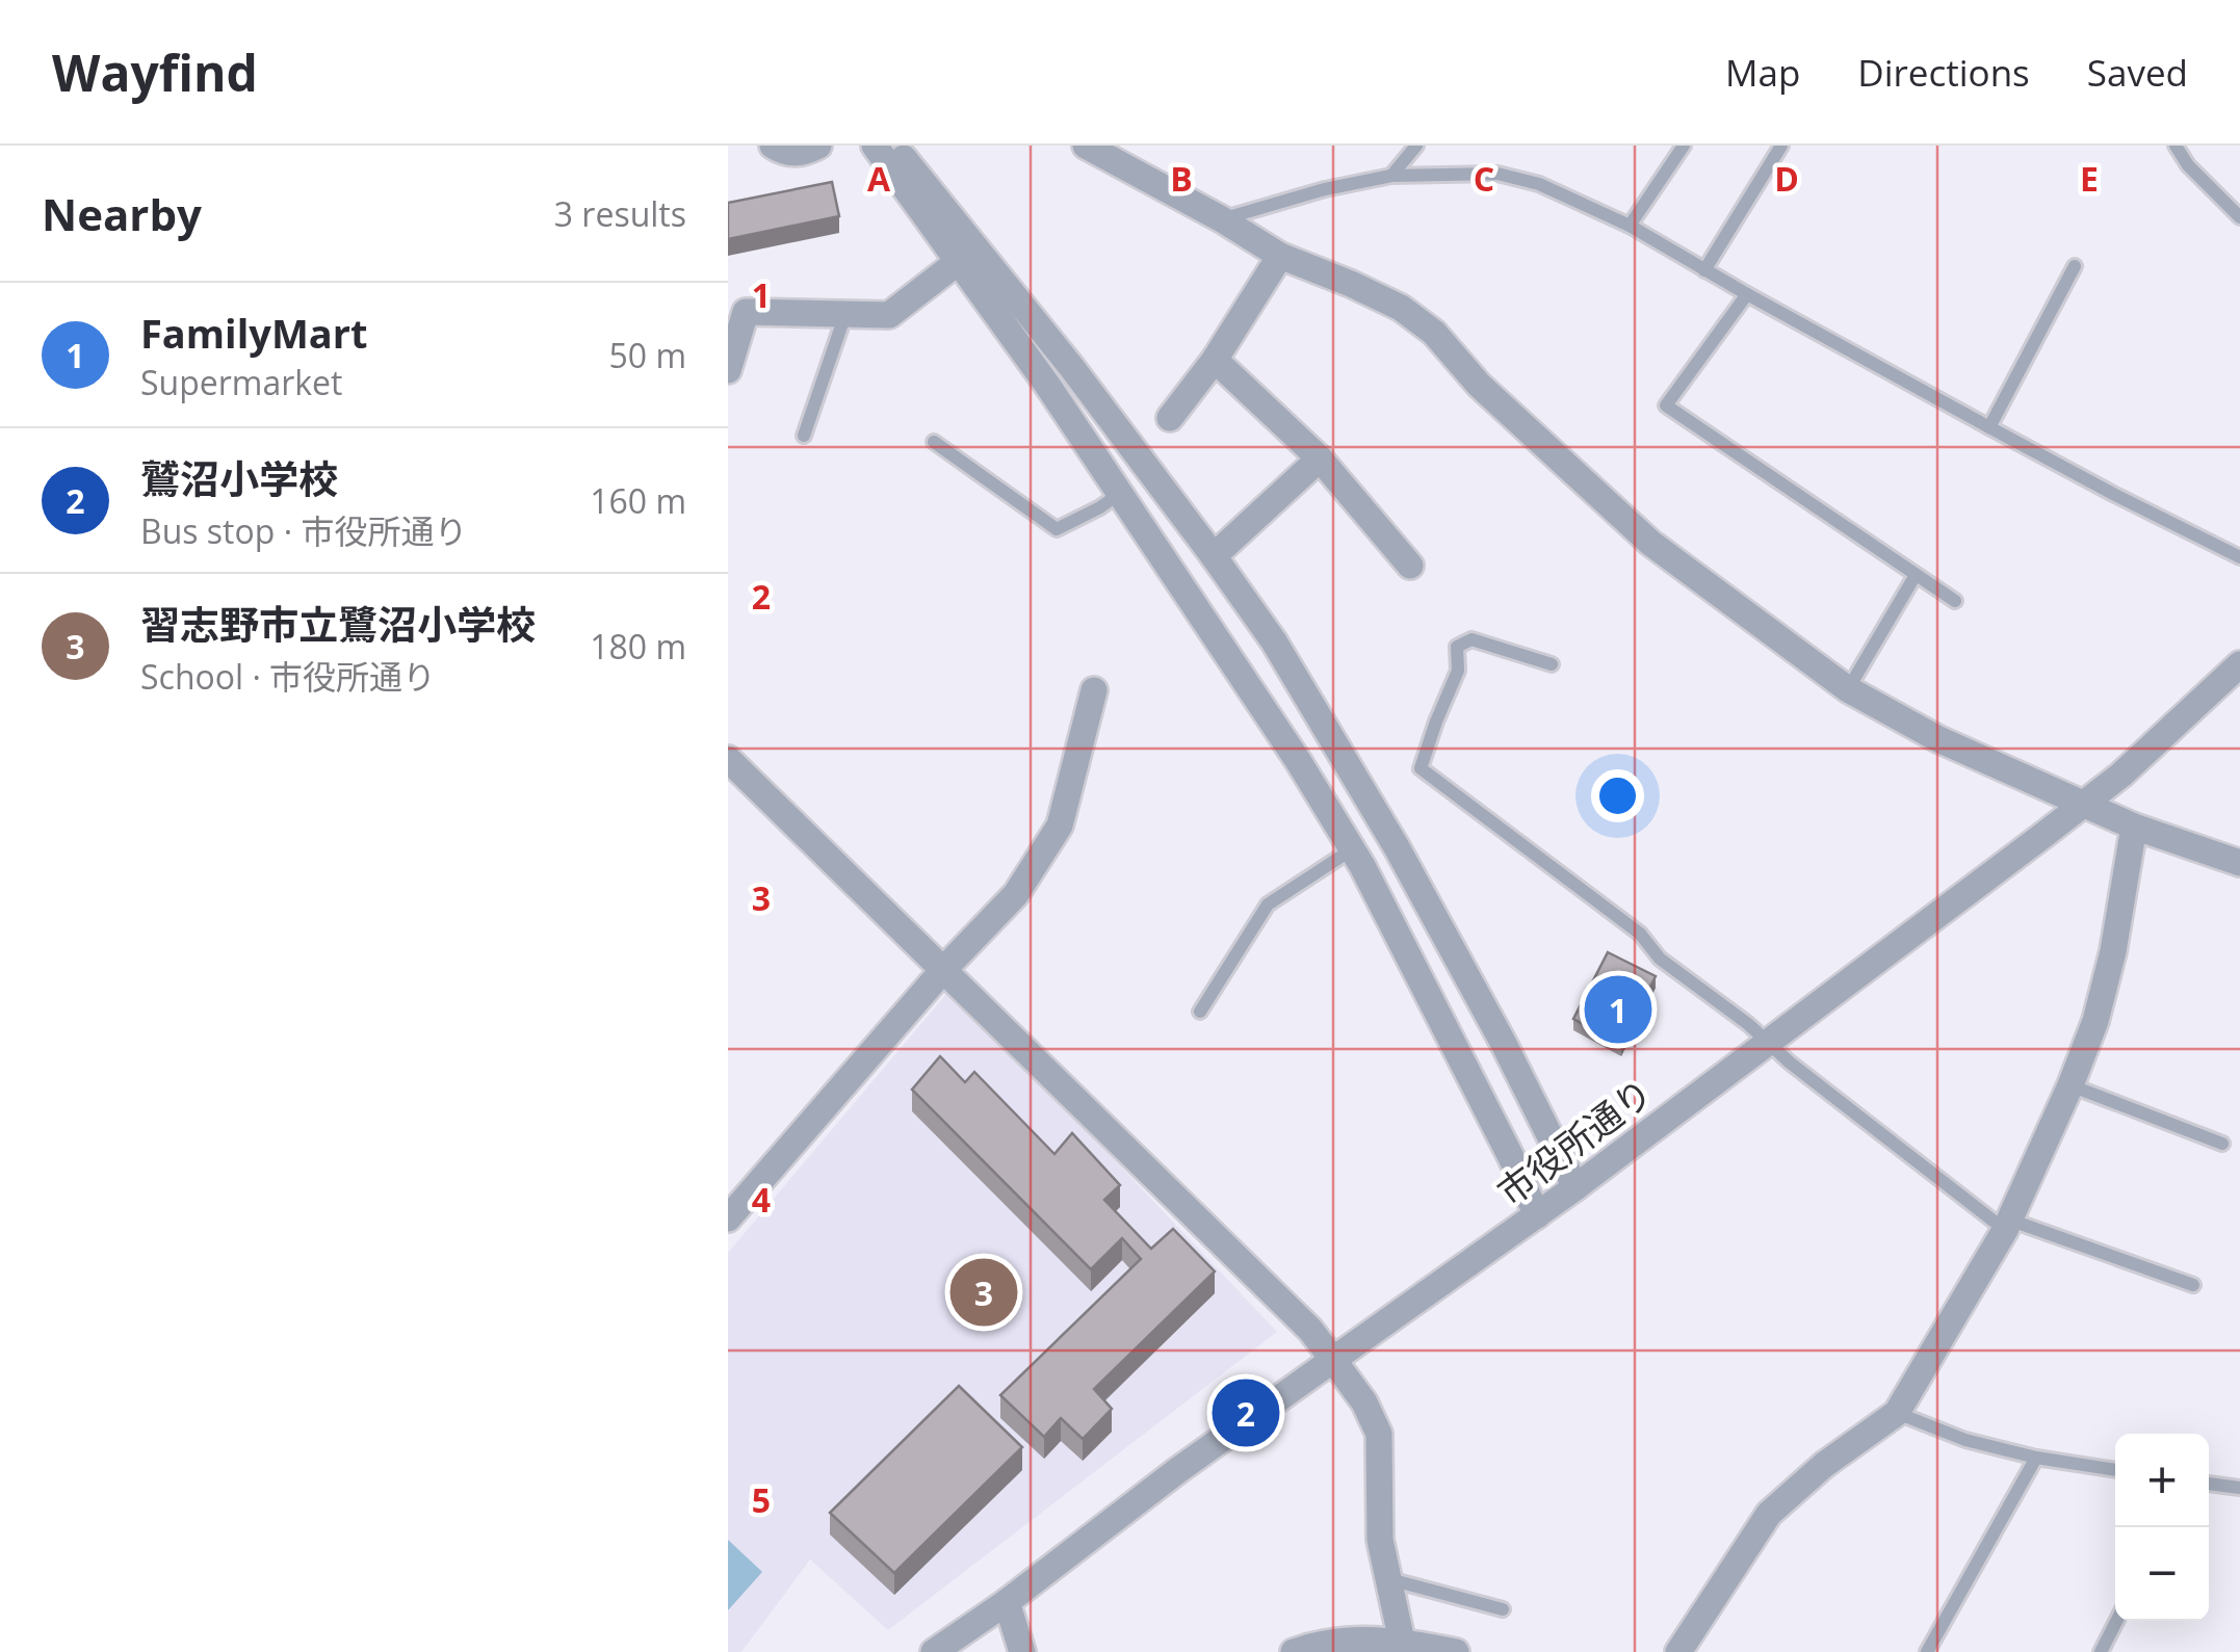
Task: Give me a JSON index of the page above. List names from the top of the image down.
{
  "streets": {
    "street": ["市役所通り"]
  },
  "page": {
    "header": "Wayfind",
    "nav": ["Map", "Directions", "Saved"],
    "heading": ["Nearby", "3 results"],
    "list": [
      {
        "mark": "1",
        "name": "FamilyMart",
        "note": "Supermarket",
        "value": "50 m"
      },
      {
        "mark": "2",
        "name": "鷲沼小学校",
        "note": "Bus stop · 市役所通り",
        "value": "160 m"
      },
      {
        "mark": "3",
        "name": "習志野市立鷺沼小学校",
        "note": "School · 市役所通り",
        "value": "180 m"
      }
    ],
    "pins": ["1", "3", "2"],
    "map_buttons": ["+", "−"]
  },
  "grid": {
    "columns": [
      "A",
      "B",
      "C",
      "D",
      "E"
    ],
    "rows": [
      "1",
      "2",
      "3",
      "4",
      "5"
    ]
  }
}
